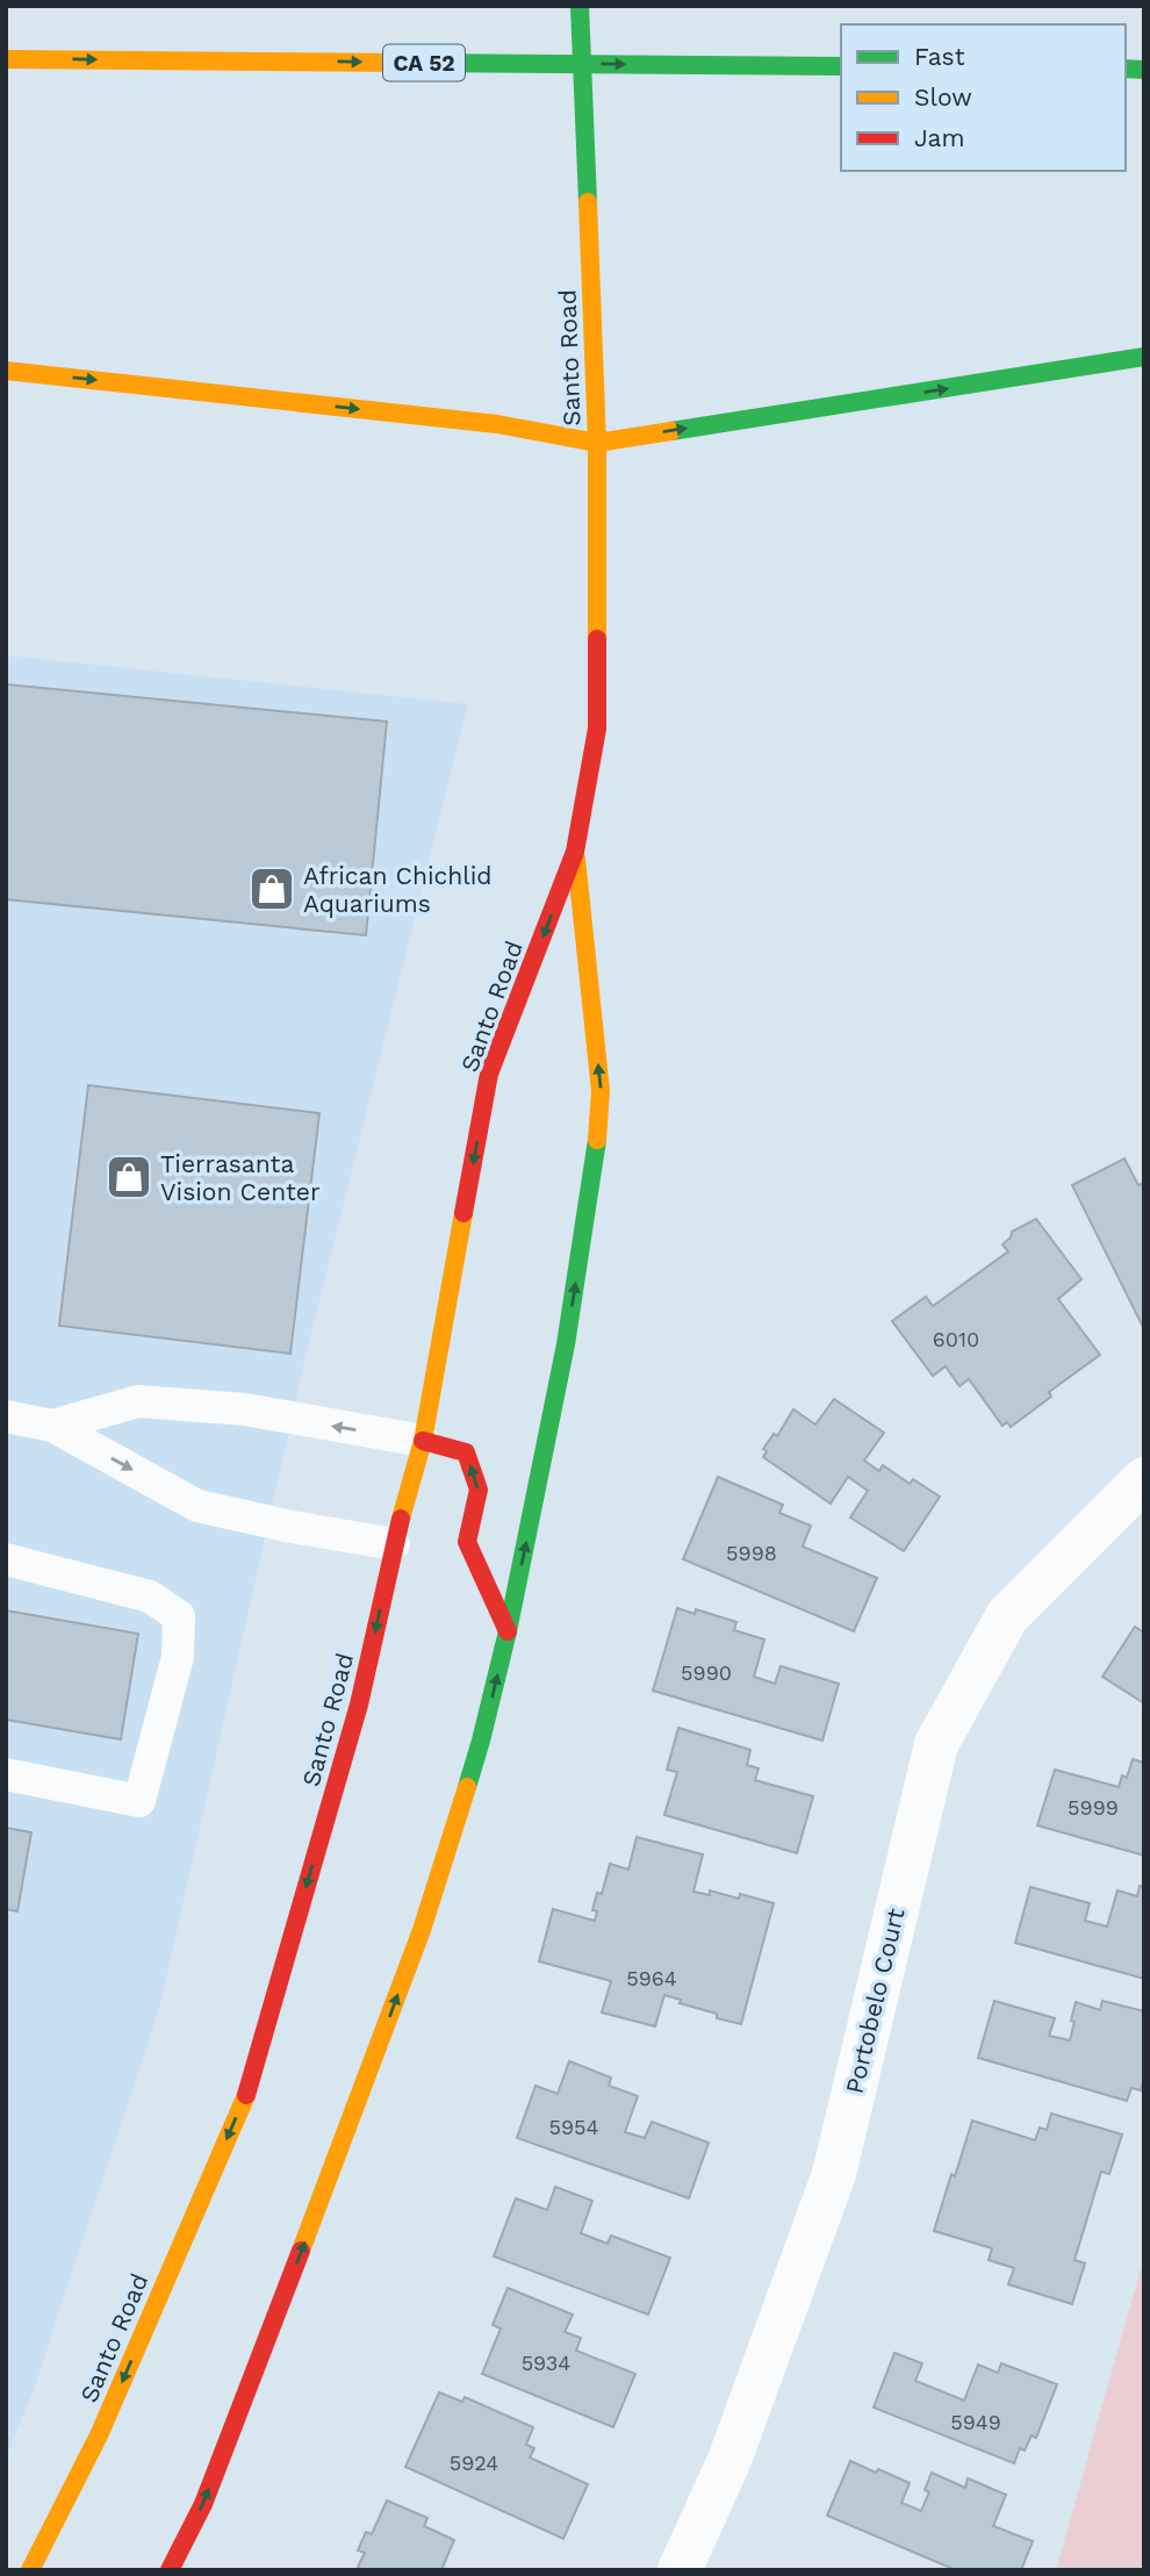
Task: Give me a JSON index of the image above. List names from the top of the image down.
{
  "streets": {
    "main road": ["CA 52", "Santo Road"],
    "street": ["Portobelo Court"]
  },
  "places": {
    "shop": ["African Chichlid Aquariums", "Tierrasanta Vision Center"]
  },
  "house_numbers": [
    "6010",
    "5998",
    "5990",
    "5999",
    "5964",
    "5954",
    "5934",
    "5949",
    "5924"
  ],
  "legend": ["Fast", "Slow", "Jam"]
}
